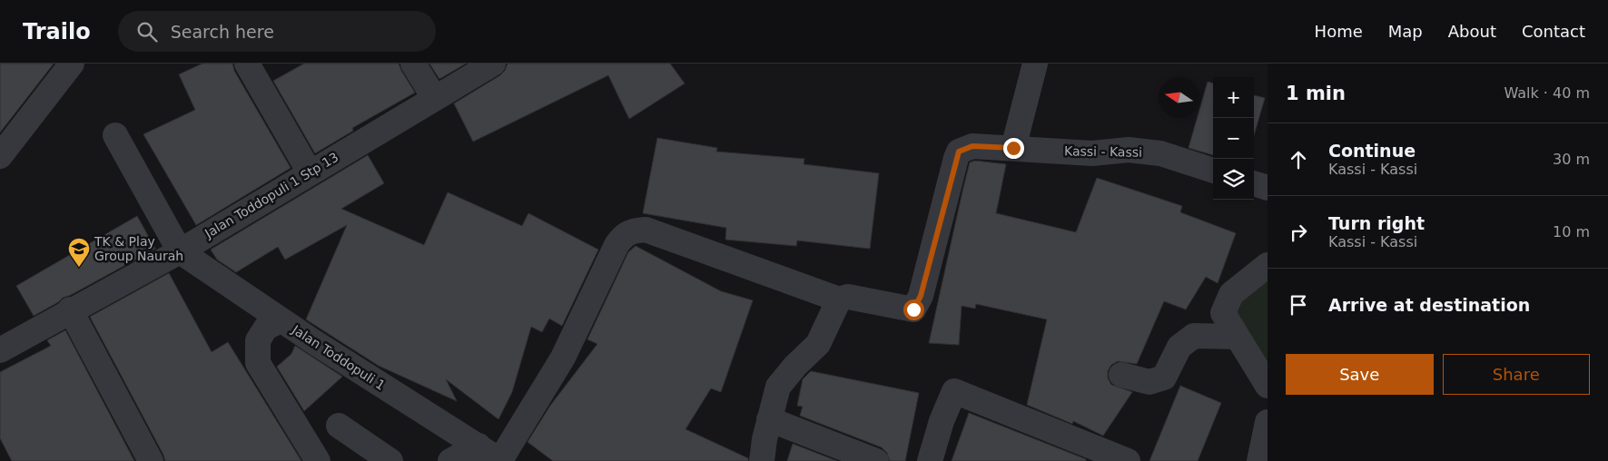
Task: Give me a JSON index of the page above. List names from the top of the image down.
{
  "streets": {
    "street": ["Kassi - Kassi", "Jalan Toddopuli 1 Stp 13", "Jalan Toddopuli 1"]
  },
  "crossings": [
    ["Jalan Toddopuli 1 Stp 13", "Jalan Toddopuli 1"]
  ],
  "places": {
    "school or university": ["TK & Play Group Naurah"]
  },
  "north": "left",
  "page": {
    "header": "Trailo",
    "search": "Search here",
    "nav": [
      "Home",
      "Map",
      "About",
      "Contact"
    ],
    "heading": ["1 min", "Walk · 40 m"],
    "map_buttons": ["+", "−"],
    "list": [
      ["Continue", "Kassi - Kassi", "30 m"],
      ["Turn right", "Kassi - Kassi", "10 m"],
      "Arrive at destination"
    ],
    "buttons": ["Save", "Share"]
  }
}
